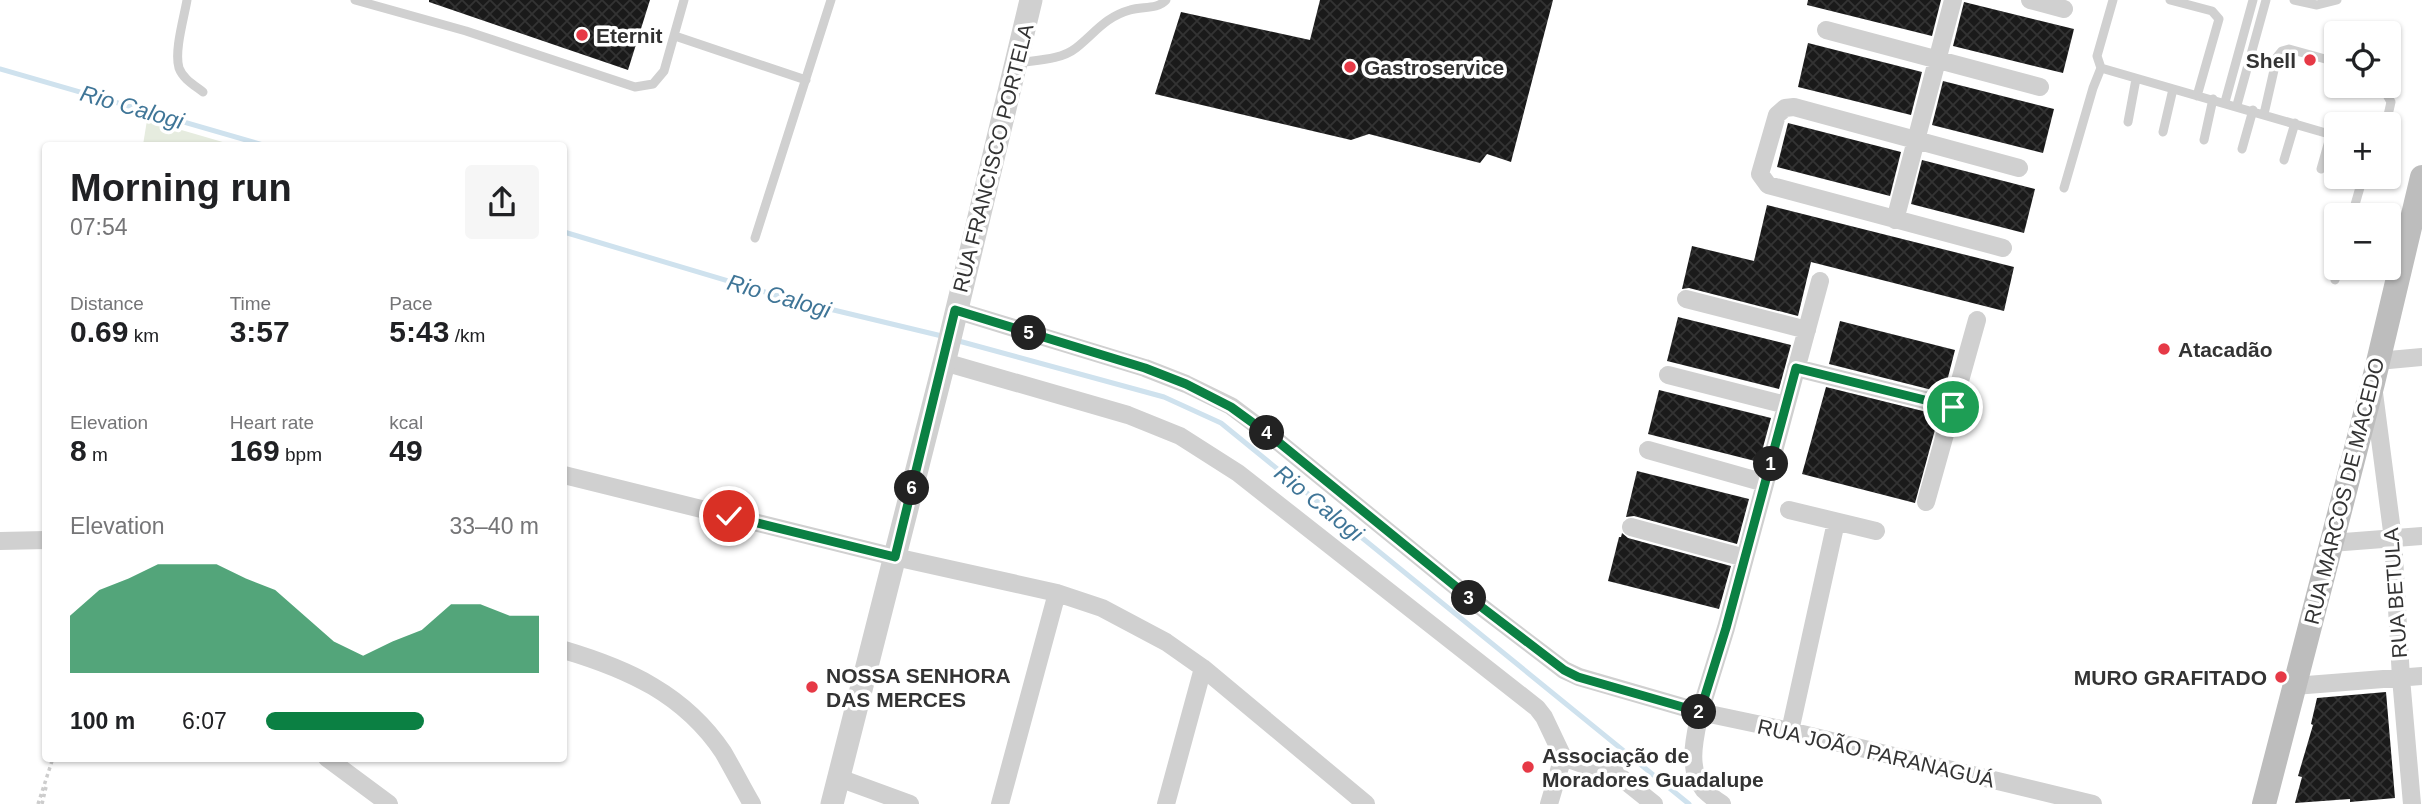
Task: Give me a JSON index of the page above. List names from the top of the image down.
{
  "streets": {
    "main road": ["RUA MARCOS DE MACEDO"],
    "street": ["RUA FRANCISCO PORTELA", "RUA BETULA", "RUA JOÃO PARANAGUÁ"]
  },
  "crossings": [
    ["RUA FRANCISCO PORTELA", "RUA JOÃO PARANAGUÁ"],
    ["RUA MARCOS DE MACEDO", "RUA BETULA"]
  ],
  "water": ["Rio Calogi"],
  "places": [
    "Eternit",
    "Shell",
    "Gastroservice",
    "Atacadão",
    "MURO GRAFITADO",
    "NOSSA SENHORA DAS MERCES",
    "Associação de Moradores Guadalupe"
  ],
  "page": {
    "map_buttons": ["+", "−"],
    "heading": ["Morning run", "07:54"],
    "stats": [
      ["Distance", "0.69 km"],
      ["Time", "3:57"],
      ["Pace", "5:43 /km"],
      ["Elevation", "8 m"],
      ["Heart rate", "169 bpm"],
      ["kcal", "49"]
    ],
    "pins": [
      "5",
      "4",
      "1",
      "6",
      "3",
      "2"
    ],
    "chart": ["Elevation", "33–40 m"],
    "list": [
      {
        "name": "100 m",
        "note": "6:07"
      }
    ]
  }
}
